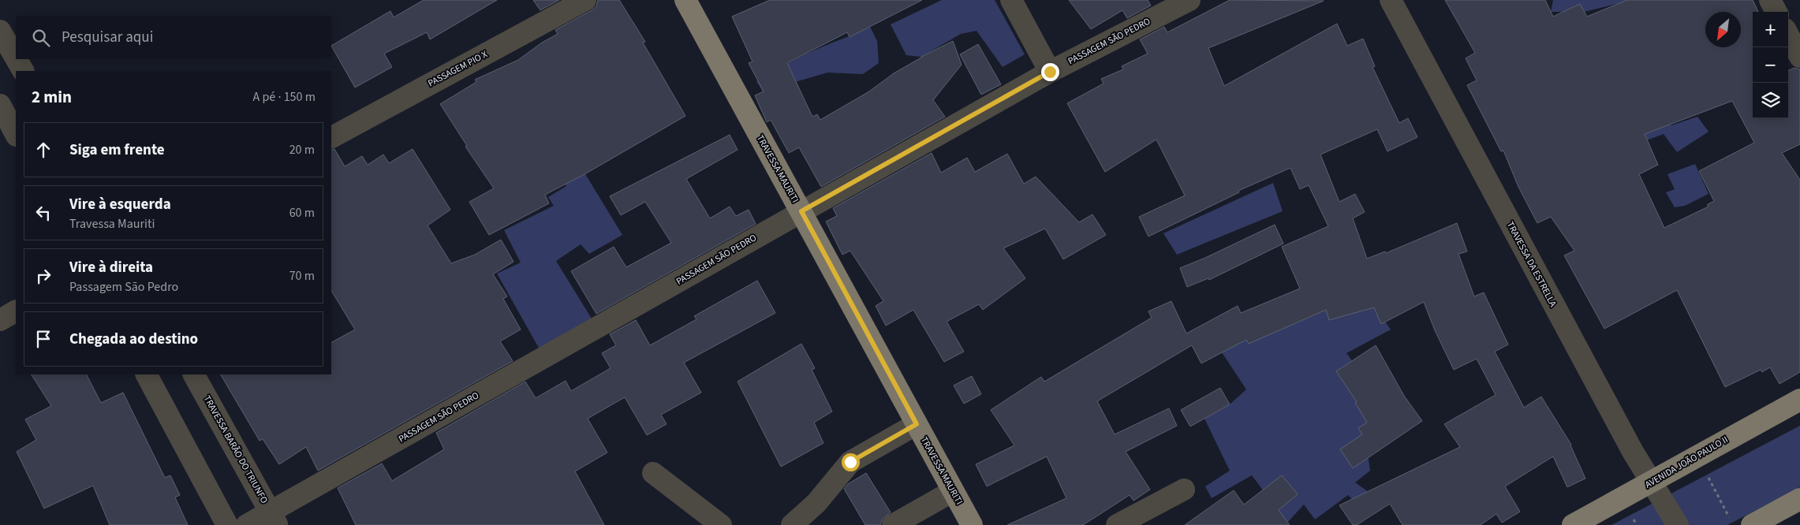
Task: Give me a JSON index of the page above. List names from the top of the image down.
{
  "streets": {
    "main road": ["TRAVESSA MAURITI", "AVENIDA JOÃO PAULO II"],
    "street": [
      "PASSAGEM SÃO PEDRO",
      "PASSAGEM PIO X",
      "TRAVESSA DA ESTRELLA",
      "TRAVESSA BARÃO DO TRIUNFO"
    ]
  },
  "crossings": [
    ["PASSAGEM SÃO PEDRO", "TRAVESSA MAURITI"],
    ["PASSAGEM SÃO PEDRO", "TRAVESSA BARÃO DO TRIUNFO"],
    ["TRAVESSA DA ESTRELLA", "AVENIDA JOÃO PAULO II"]
  ],
  "north": "bottom left",
  "page": {
    "map_buttons": ["+", "−"],
    "search": "Pesquisar aqui",
    "heading": ["2 min", "A pé · 150 m"],
    "list": [
      ["Siga em frente", "20 m"],
      ["Vire à esquerda", "Travessa Mauriti", "60 m"],
      ["Vire à direita", "Passagem São Pedro", "70 m"],
      "Chegada ao destino"
    ]
  }
}
